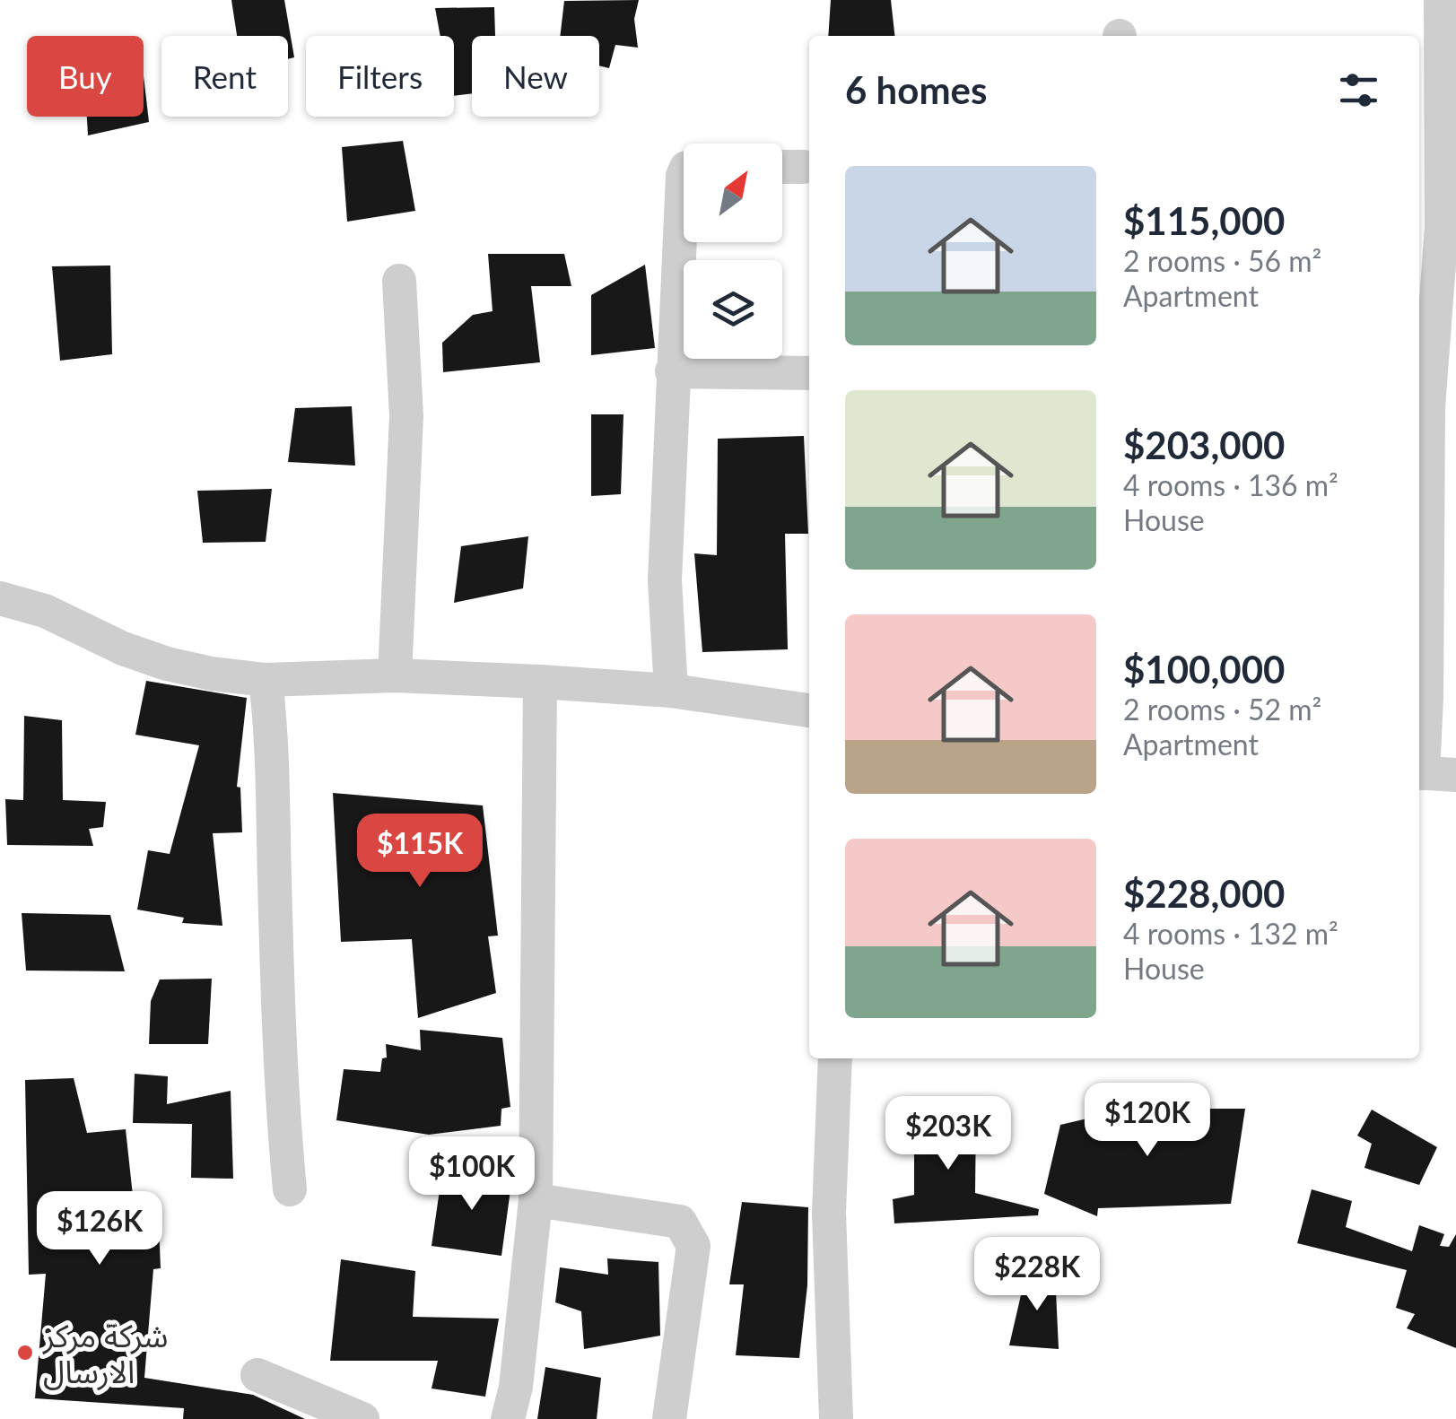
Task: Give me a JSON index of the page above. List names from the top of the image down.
{
  "places": ["شركة مركز الارسال"],
  "north": "top right",
  "page": {
    "chip": [
      "Buy",
      "Rent",
      "Filters",
      "New"
    ],
    "heading": "6 homes",
    "list": [
      {
        "name": "$115,000",
        "note": "2 rooms · 56 m² · Apartment"
      },
      {
        "name": "$203,000",
        "note": "4 rooms · 136 m² · House"
      },
      {
        "name": "$100,000",
        "note": "2 rooms · 52 m² · Apartment"
      },
      {
        "name": "$228,000",
        "note": "4 rooms · 132 m² · House"
      }
    ],
    "price": [
      "$115K",
      "$120K",
      "$203K",
      "$100K",
      "$126K",
      "$228K"
    ]
  }
}
